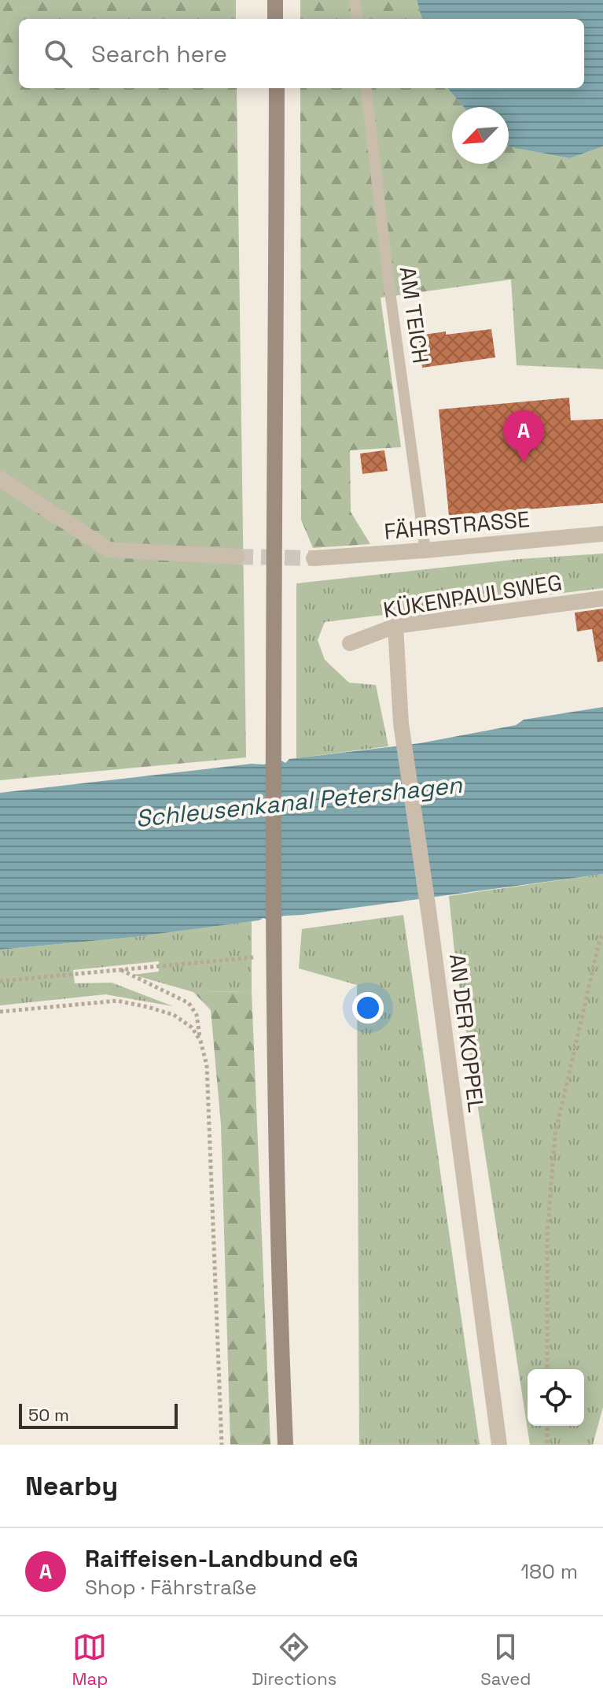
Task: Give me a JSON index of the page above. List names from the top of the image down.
{
  "streets": {
    "street": ["FÄHRSTRASSE", "KÜKENPAULSWEG", "AN DER KOPPEL"],
    "lane": ["AM TEICH"]
  },
  "crossings": [
    ["AM TEICH", "FÄHRSTRASSE"],
    ["KÜKENPAULSWEG", "AN DER KOPPEL"]
  ],
  "water": ["Schleusenkanal Petershagen"],
  "scale_bar": "50 m",
  "north": "bottom left",
  "page": {
    "search": "Search here",
    "pins": "A",
    "scale": "50 m",
    "heading": "Nearby",
    "list": [
      {
        "mark": "A",
        "name": "Raiffeisen-Landbund eG",
        "note": "Shop · Fährstraße",
        "value": "180 m"
      }
    ],
    "nav": ["Map", "Directions", "Saved"]
  }
}
